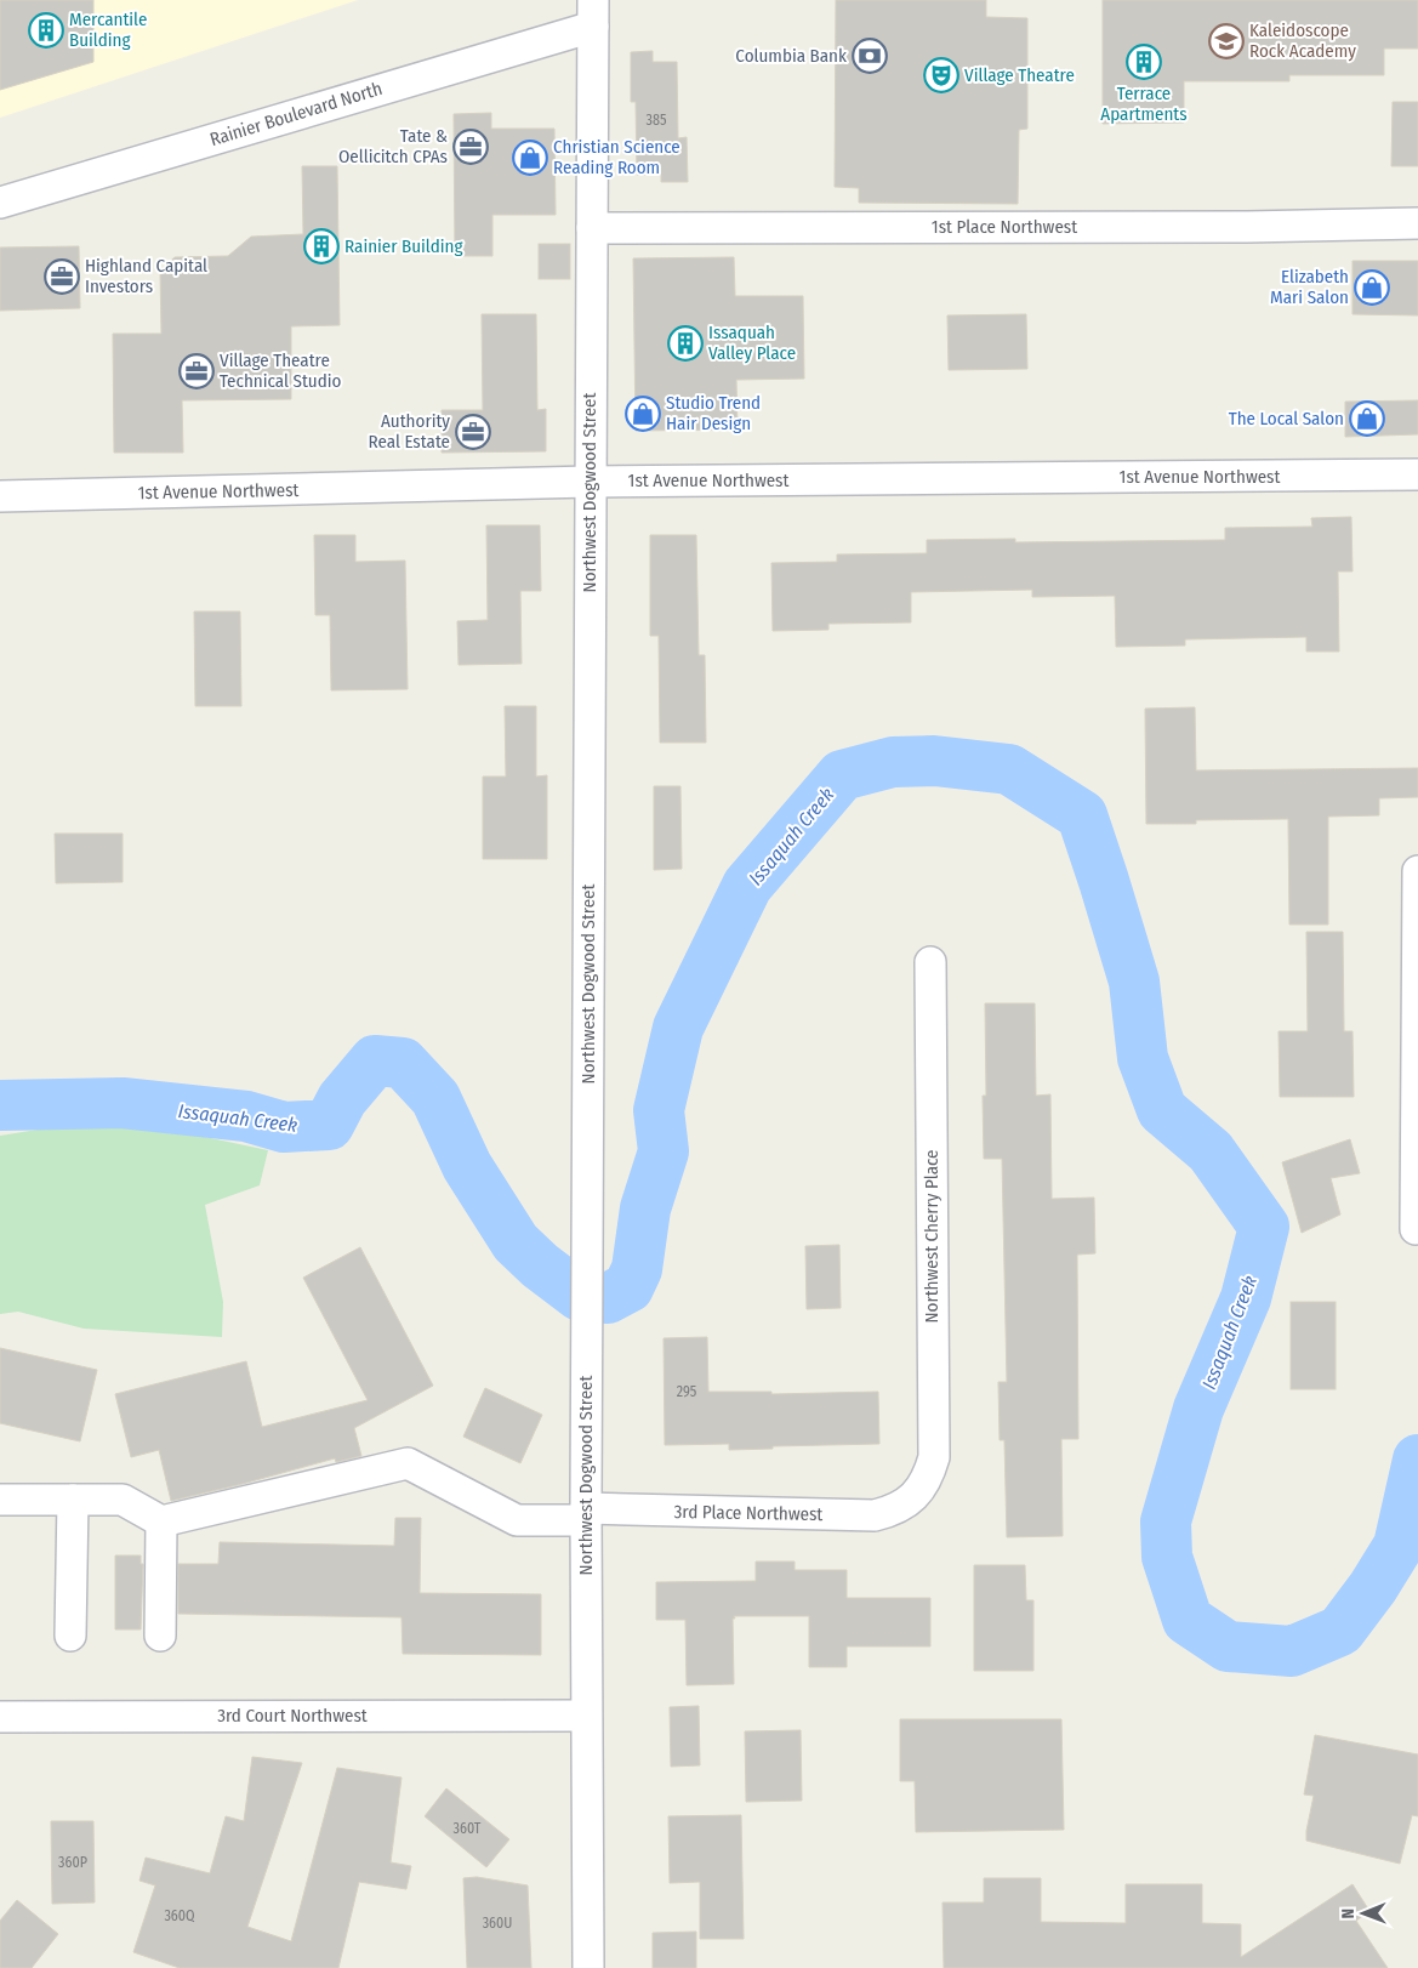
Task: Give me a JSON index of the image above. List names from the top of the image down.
{
  "streets": {
    "street": [
      "Rainier Boulevard North",
      "1st Place Northwest",
      "1st Avenue Northwest",
      "Northwest Dogwood Street",
      "Northwest Cherry Place",
      "3rd Place Northwest",
      "3rd Court Northwest"
    ]
  },
  "crossings": [
    ["Rainier Boulevard North", "Northwest Dogwood Street"],
    ["1st Place Northwest", "Northwest Dogwood Street"],
    ["1st Avenue Northwest", "Northwest Dogwood Street"],
    ["Northwest Dogwood Street", "3rd Place Northwest"],
    ["Northwest Dogwood Street", "3rd Court Northwest"],
    ["Northwest Cherry Place", "3rd Place Northwest"]
  ],
  "water": ["Issaquah Creek"],
  "places": {
    "building": [
      "Mercantile Building",
      "Terrace Apartments",
      "Rainier Building",
      "Issaquah Valley Place"
    ],
    "school or university": ["Kaleidoscope Rock Academy"],
    "bank": ["Columbia Bank"],
    "theatre": ["Village Theatre"],
    "office": [
      "Tate & Oellicitch CPAs",
      "Highland Capital Investors",
      "Village Theatre Technical Studio",
      "Authority Real Estate"
    ],
    "shop": [
      "Christian Science Reading Room",
      "Elizabeth Mari Salon",
      "Studio Trend Hair Design",
      "The Local Salon"
    ]
  },
  "house_numbers": [
    "385",
    "295",
    "360T",
    "360P",
    "360Q",
    "360U"
  ],
  "north": "left"
}
